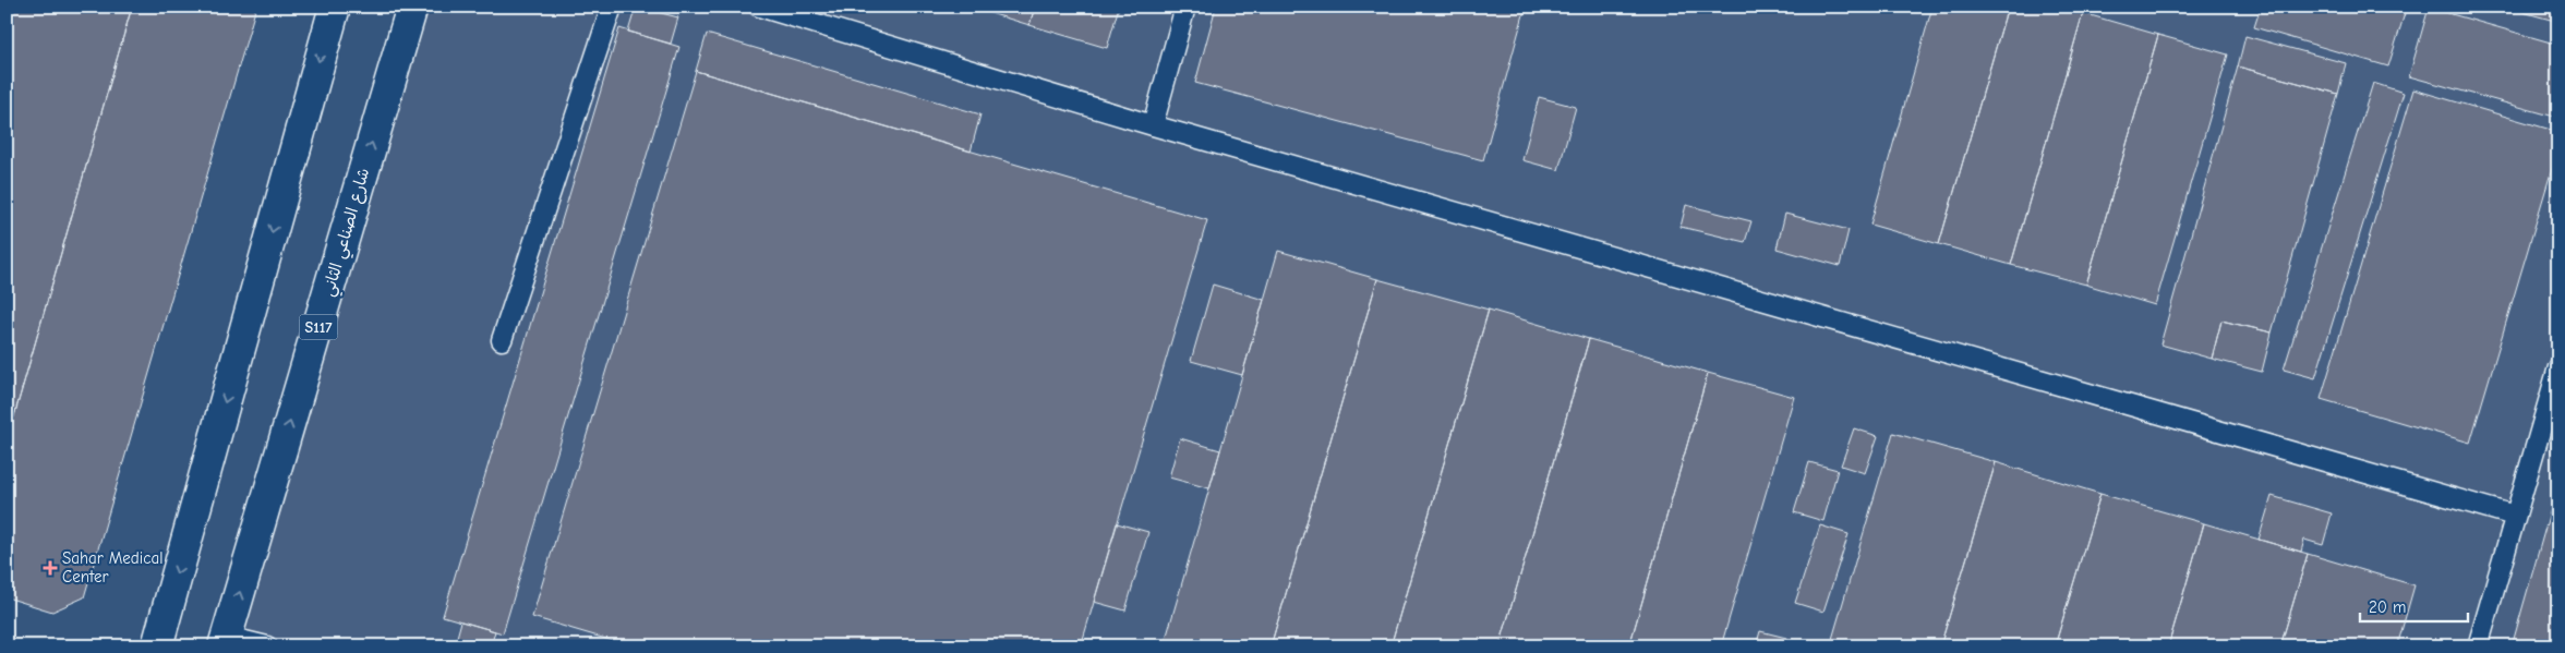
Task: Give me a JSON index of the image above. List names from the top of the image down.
{
  "streets": {
    "main road": ["شارع الصناعي الثاني", "S117"]
  },
  "places": {
    "health": ["Sahar Medical Center"]
  },
  "scale_bar": "20 m"
}
